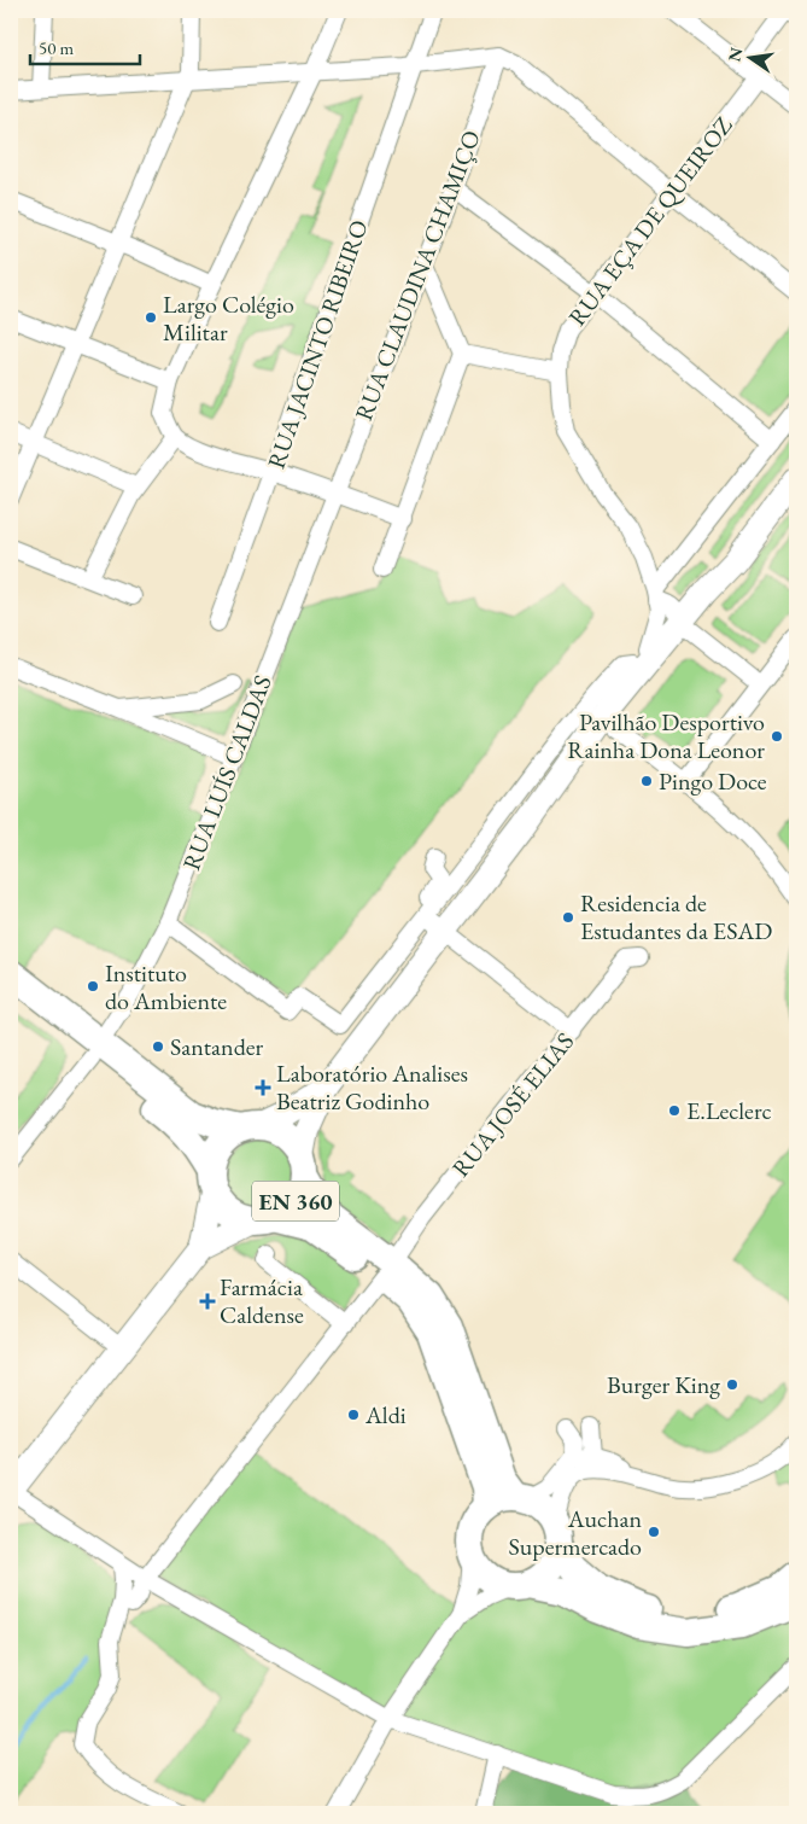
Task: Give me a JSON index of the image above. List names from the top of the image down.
{
  "streets": {
    "main road": ["EN 360"],
    "street": [
      "RUA EÇA DE QUEIROZ",
      "RUA CLAUDINA CHAMIÇO",
      "RUA JACINTO RIBEIRO",
      "RUA LUÍS CALDAS",
      "RUA JOSÉ ELIAS"
    ]
  },
  "crossings": [
    ["RUA CLAUDINA CHAMIÇO", "RUA LUÍS CALDAS"]
  ],
  "places": {
    "other": [
      "Largo Colégio Militar",
      "Pavilhão Desportivo Rainha Dona Leonor",
      "Pingo Doce",
      "Residencia de Estudantes da ESAD",
      "Instituto do Ambiente",
      "Santander",
      "E.Leclerc",
      "Burger King",
      "Aldi",
      "Auchan Supermercado"
    ],
    "health": ["Laboratório Analises Beatriz Godinho", "Farmácia Caldense"]
  },
  "scale_bar": "50 m",
  "north": "left"
}
